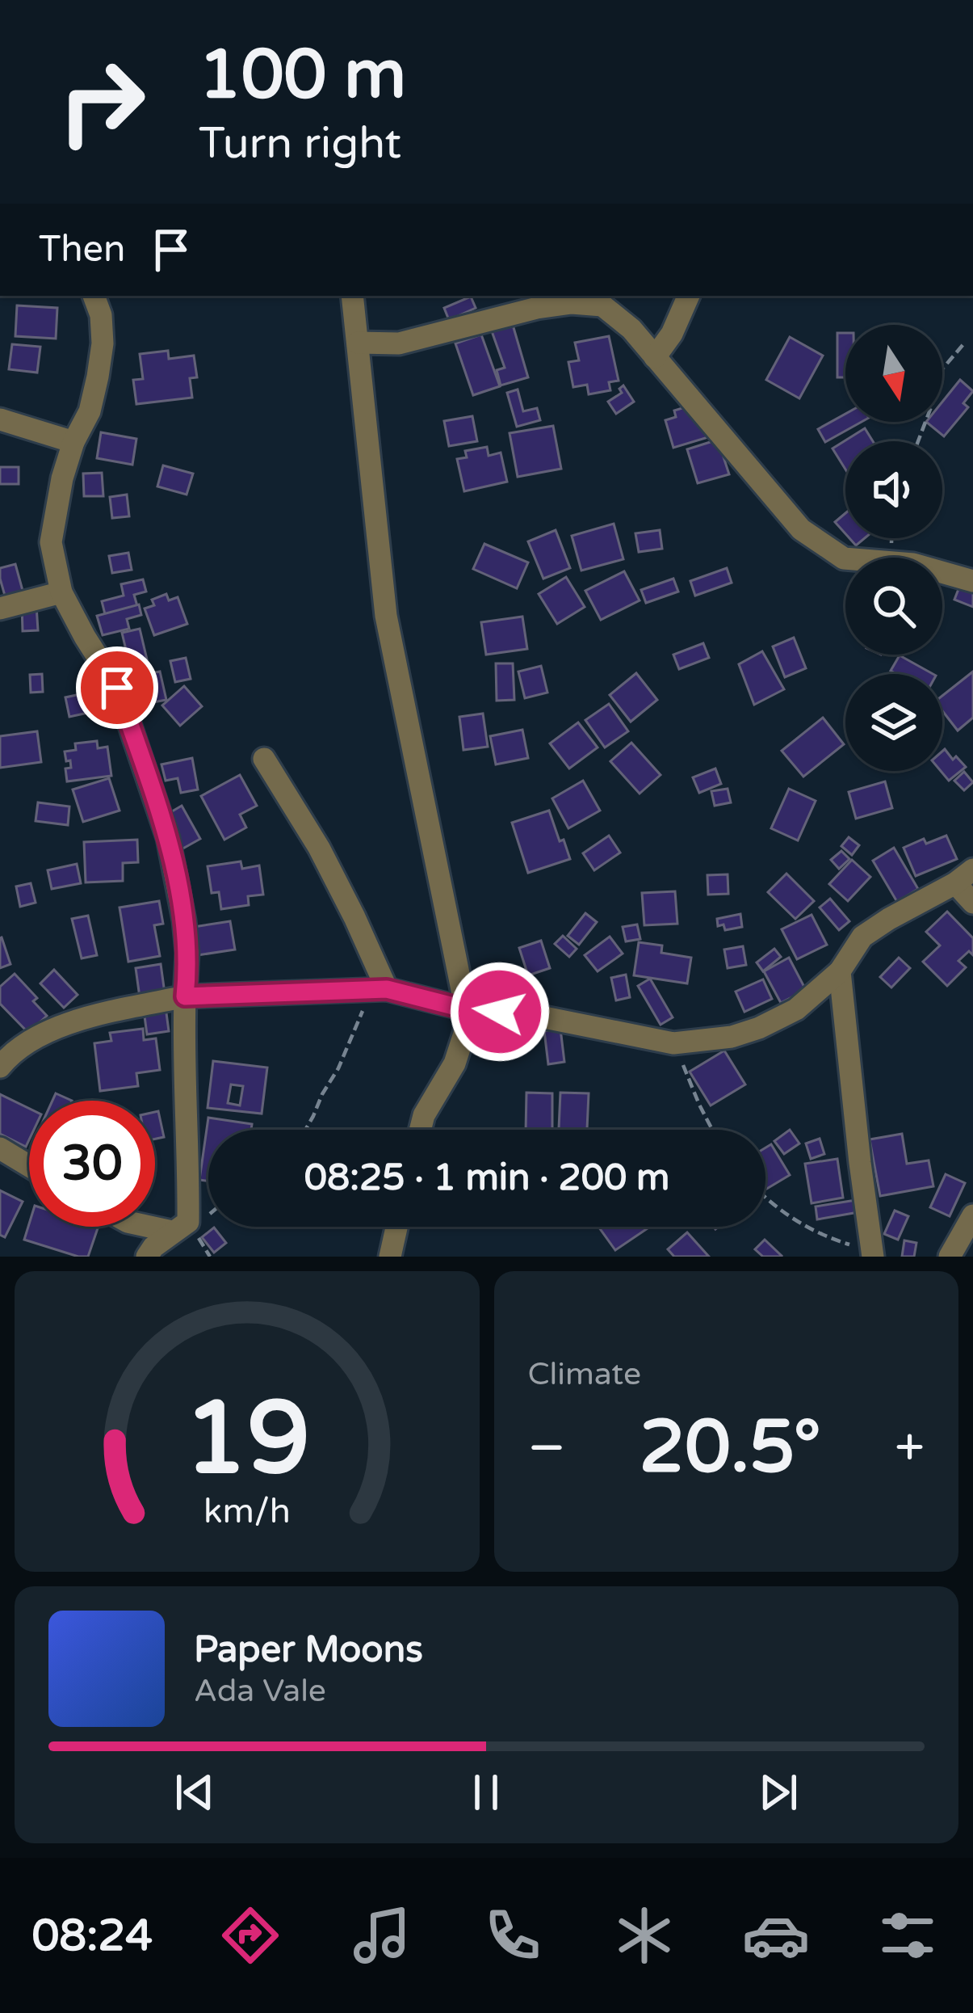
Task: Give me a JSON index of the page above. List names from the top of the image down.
{
  "north": "bottom",
  "page": {
    "turn": ["100 m", "Turn right"],
    "then": "Then",
    "limit": "30",
    "trip": "08:25 · 1 min · 200 m",
    "tile": "Climate",
    "heat": ["−", "20.5°", "+"],
    "song": ["Paper Moons", "Ada Vale"],
    "tabs": "08:24",
    "gauge": ["19", "km/h"]
  }
}
